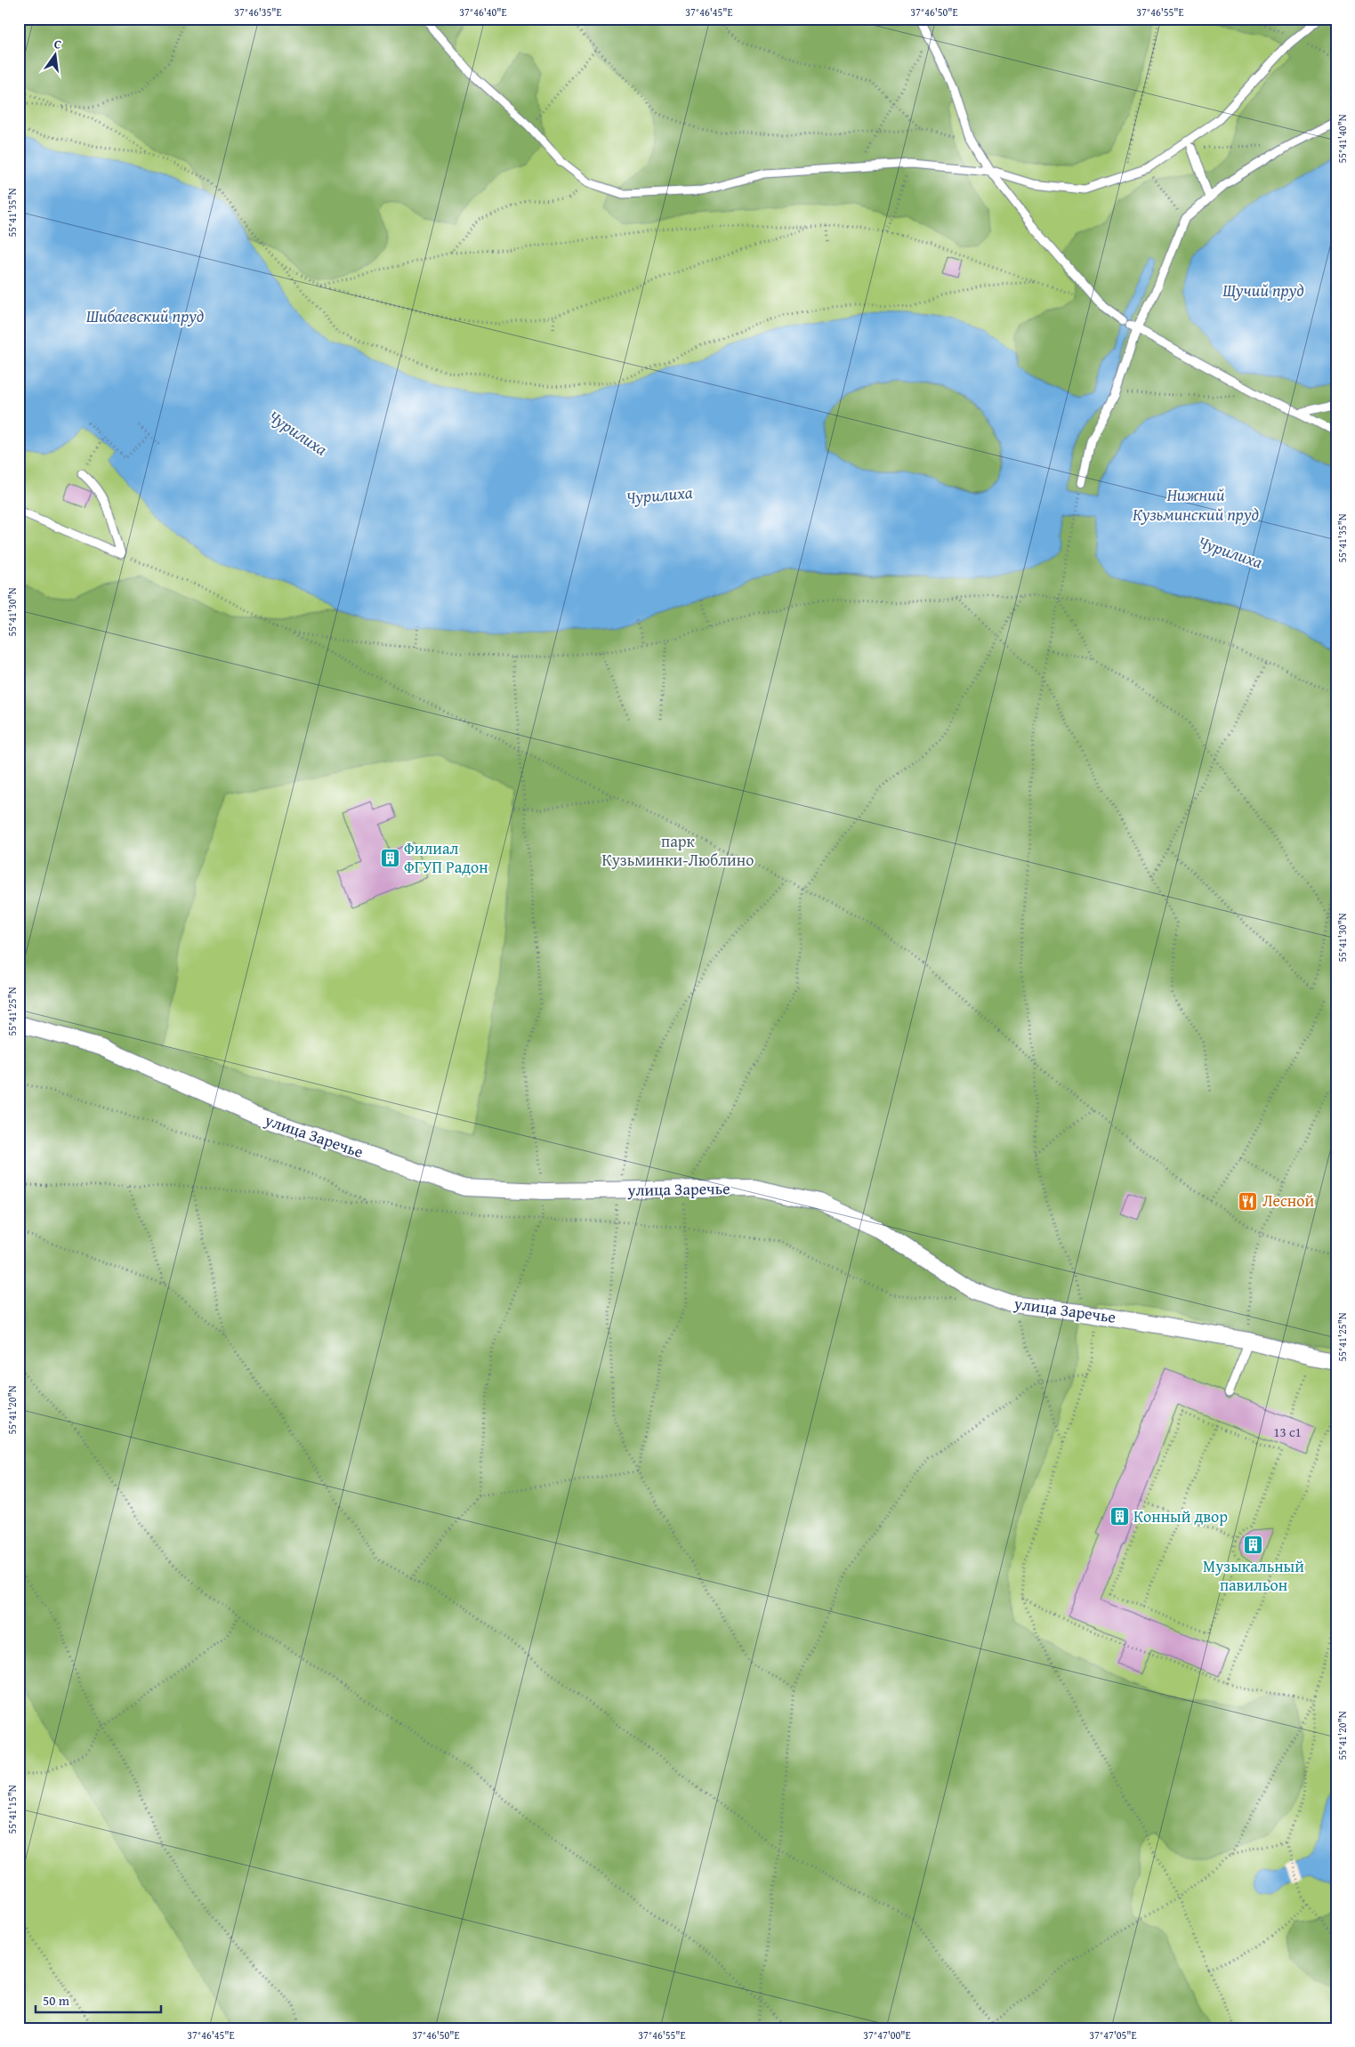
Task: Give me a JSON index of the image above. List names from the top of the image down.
{
  "streets": {
    "street": ["улица Заречье"]
  },
  "water": [
    "Щучий пруд",
    "Шибаевский пруд",
    "Чурилиха",
    "Нижний Кузьминский пруд"
  ],
  "parks": ["парк Кузьминки-Люблино"],
  "places": {
    "building": ["Филиал ФГУП Радон", "Конный двор", "Музыкальный павильон"],
    "restaurant": ["Лесной"]
  },
  "house_numbers": ["13 с1"],
  "scale_bar": "50 m",
  "north": "top",
  "coordinates": [
    "37°46'35\"E",
    "37°46'40\"E",
    "37°46'45\"E",
    "37°46'50\"E",
    "37°46'55\"E",
    "55°41'40\"N",
    "55°41'35\"N",
    "55°41'30\"N",
    "55°41'25\"N",
    "55°41'20\"N",
    "55°41'15\"N",
    "37°47'00\"E",
    "37°47'05\"E"
  ]
}
